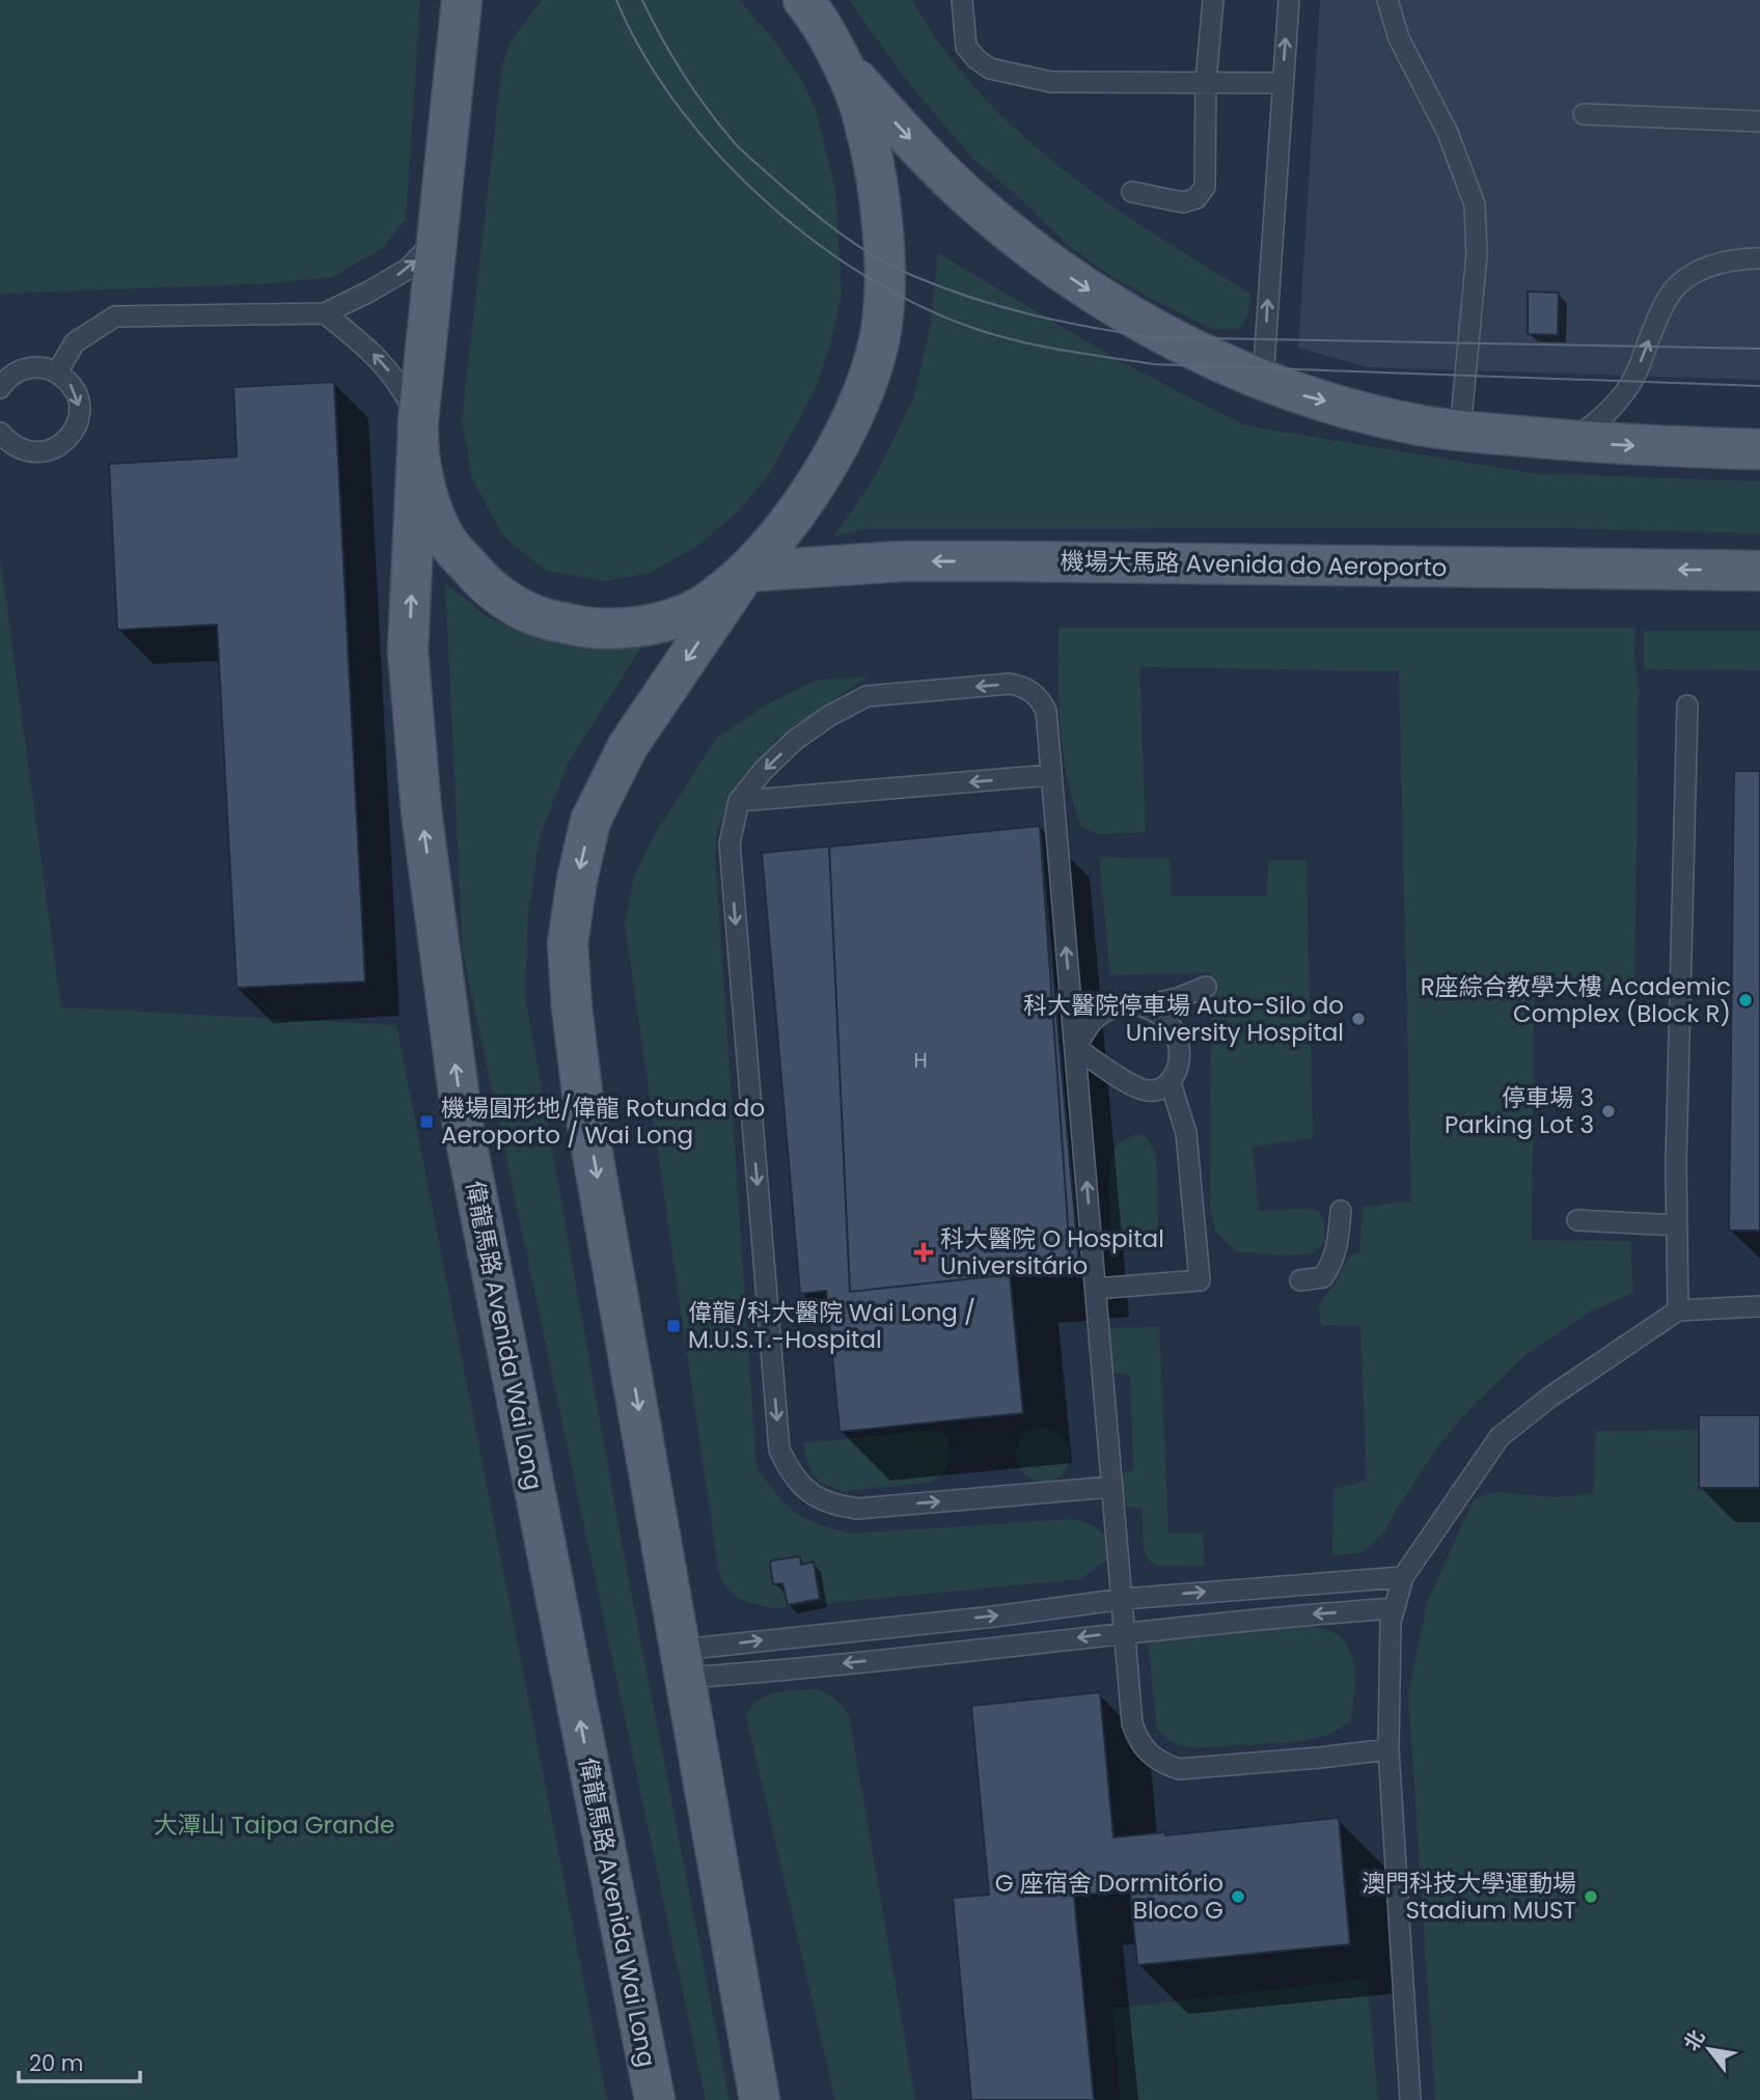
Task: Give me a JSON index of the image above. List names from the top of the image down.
{
  "streets": {
    "main road": ["機場大馬路 Avenida do Aeroporto", "偉龍馬路 Avenida Wai Long"]
  },
  "parks": ["大潭山 Taipa Grande"],
  "places": {
    "other": [
      "R座綜合教學大樓 Academic Complex (Block R)",
      "科大醫院停車場 Auto-Silo do University Hospital",
      "停車場 3 Parking Lot 3",
      "G 座宿舍 Dormitório Bloco G",
      "澳門科技大學運動場 Stadium MUST"
    ],
    "transit": ["機場圓形地/偉龍 Rotunda do Aeroporto / Wai Long", "偉龍/科大醫院 Wai Long / M.U.S.T.-Hospital"],
    "health": ["科大醫院 O Hospital Universitário"]
  },
  "house_numbers": ["H"],
  "scale_bar": "20 m",
  "north": "top left"
}
